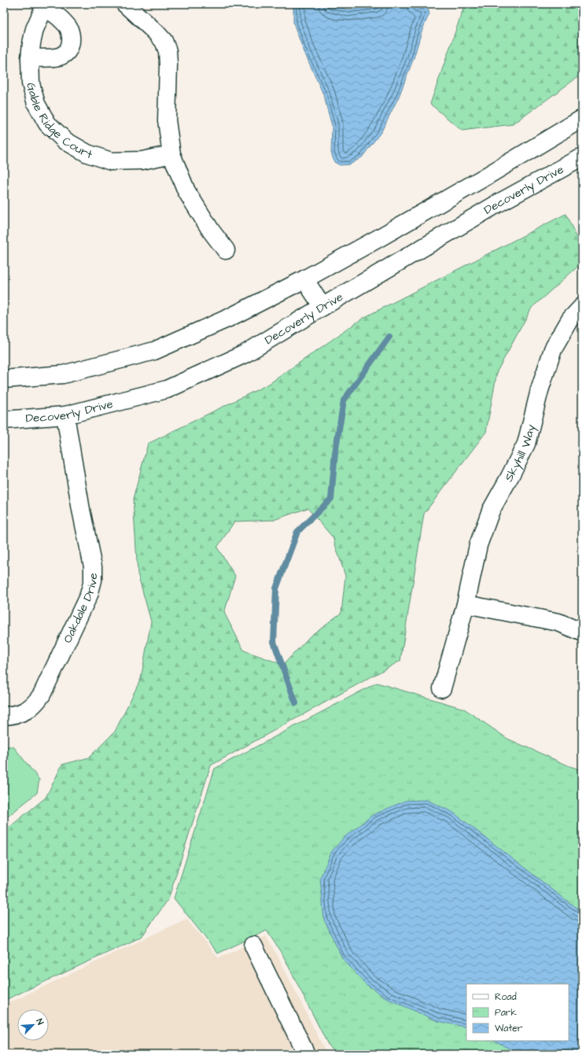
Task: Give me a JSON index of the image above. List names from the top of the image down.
{
  "streets": {
    "street": [
      "Gable Ridge Court",
      "Decoverly Drive",
      "Skyhill Way",
      "Oakdale Drive"
    ]
  },
  "crossings": [
    ["Decoverly Drive", "Oakdale Drive"]
  ],
  "legend": ["Road", "Park", "Water"],
  "north": "top right"
}
